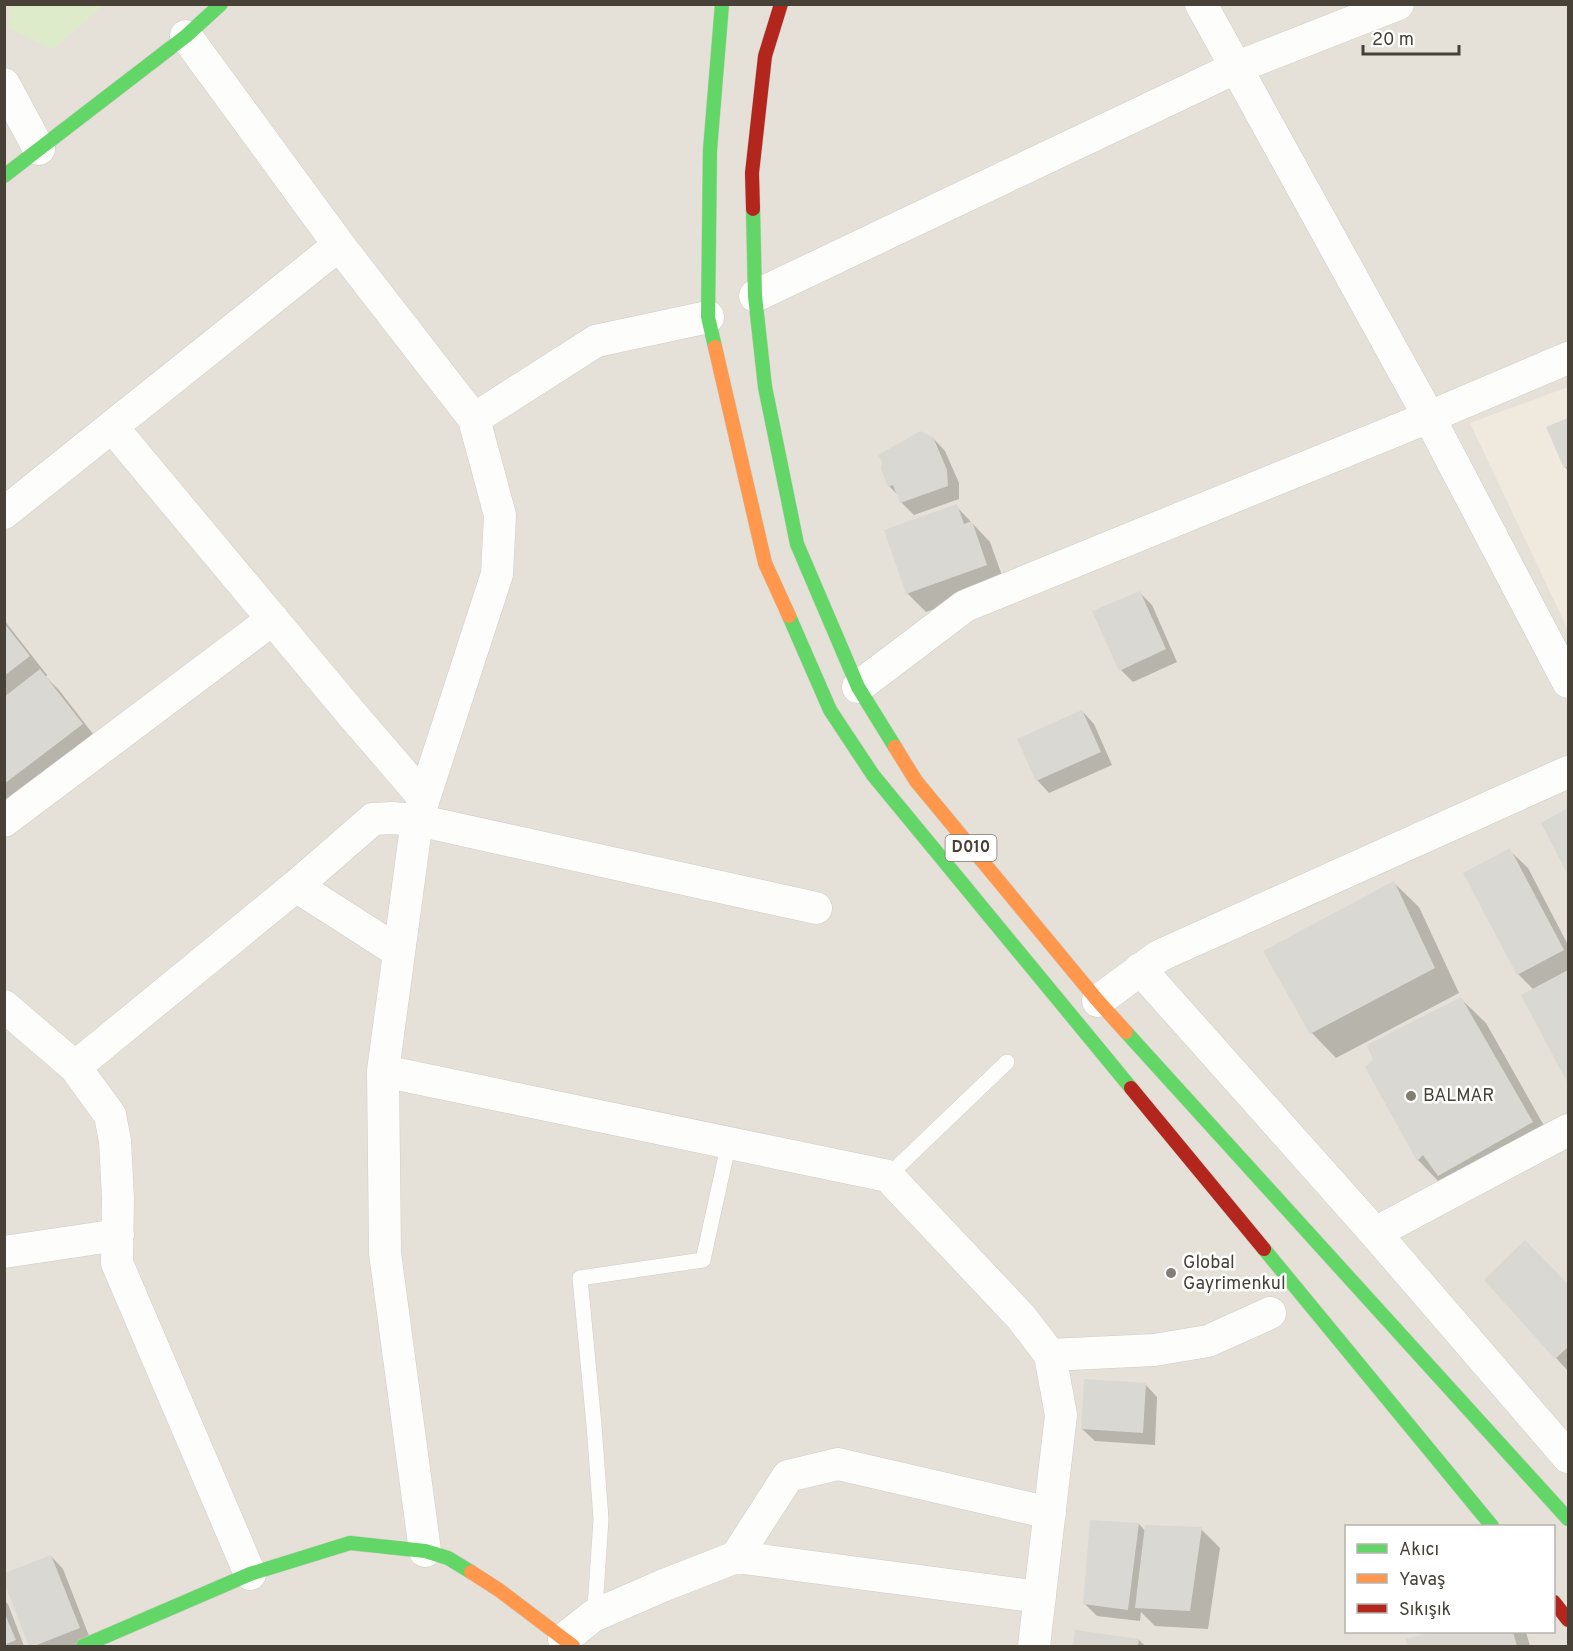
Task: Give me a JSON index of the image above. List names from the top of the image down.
{
  "streets": {
    "main road": ["D010"]
  },
  "places": ["BALMAR", "Global Gayrimenkul"],
  "legend": ["Akıcı", "Yavaş", "Sıkışık"],
  "scale_bar": "20 m"
}
